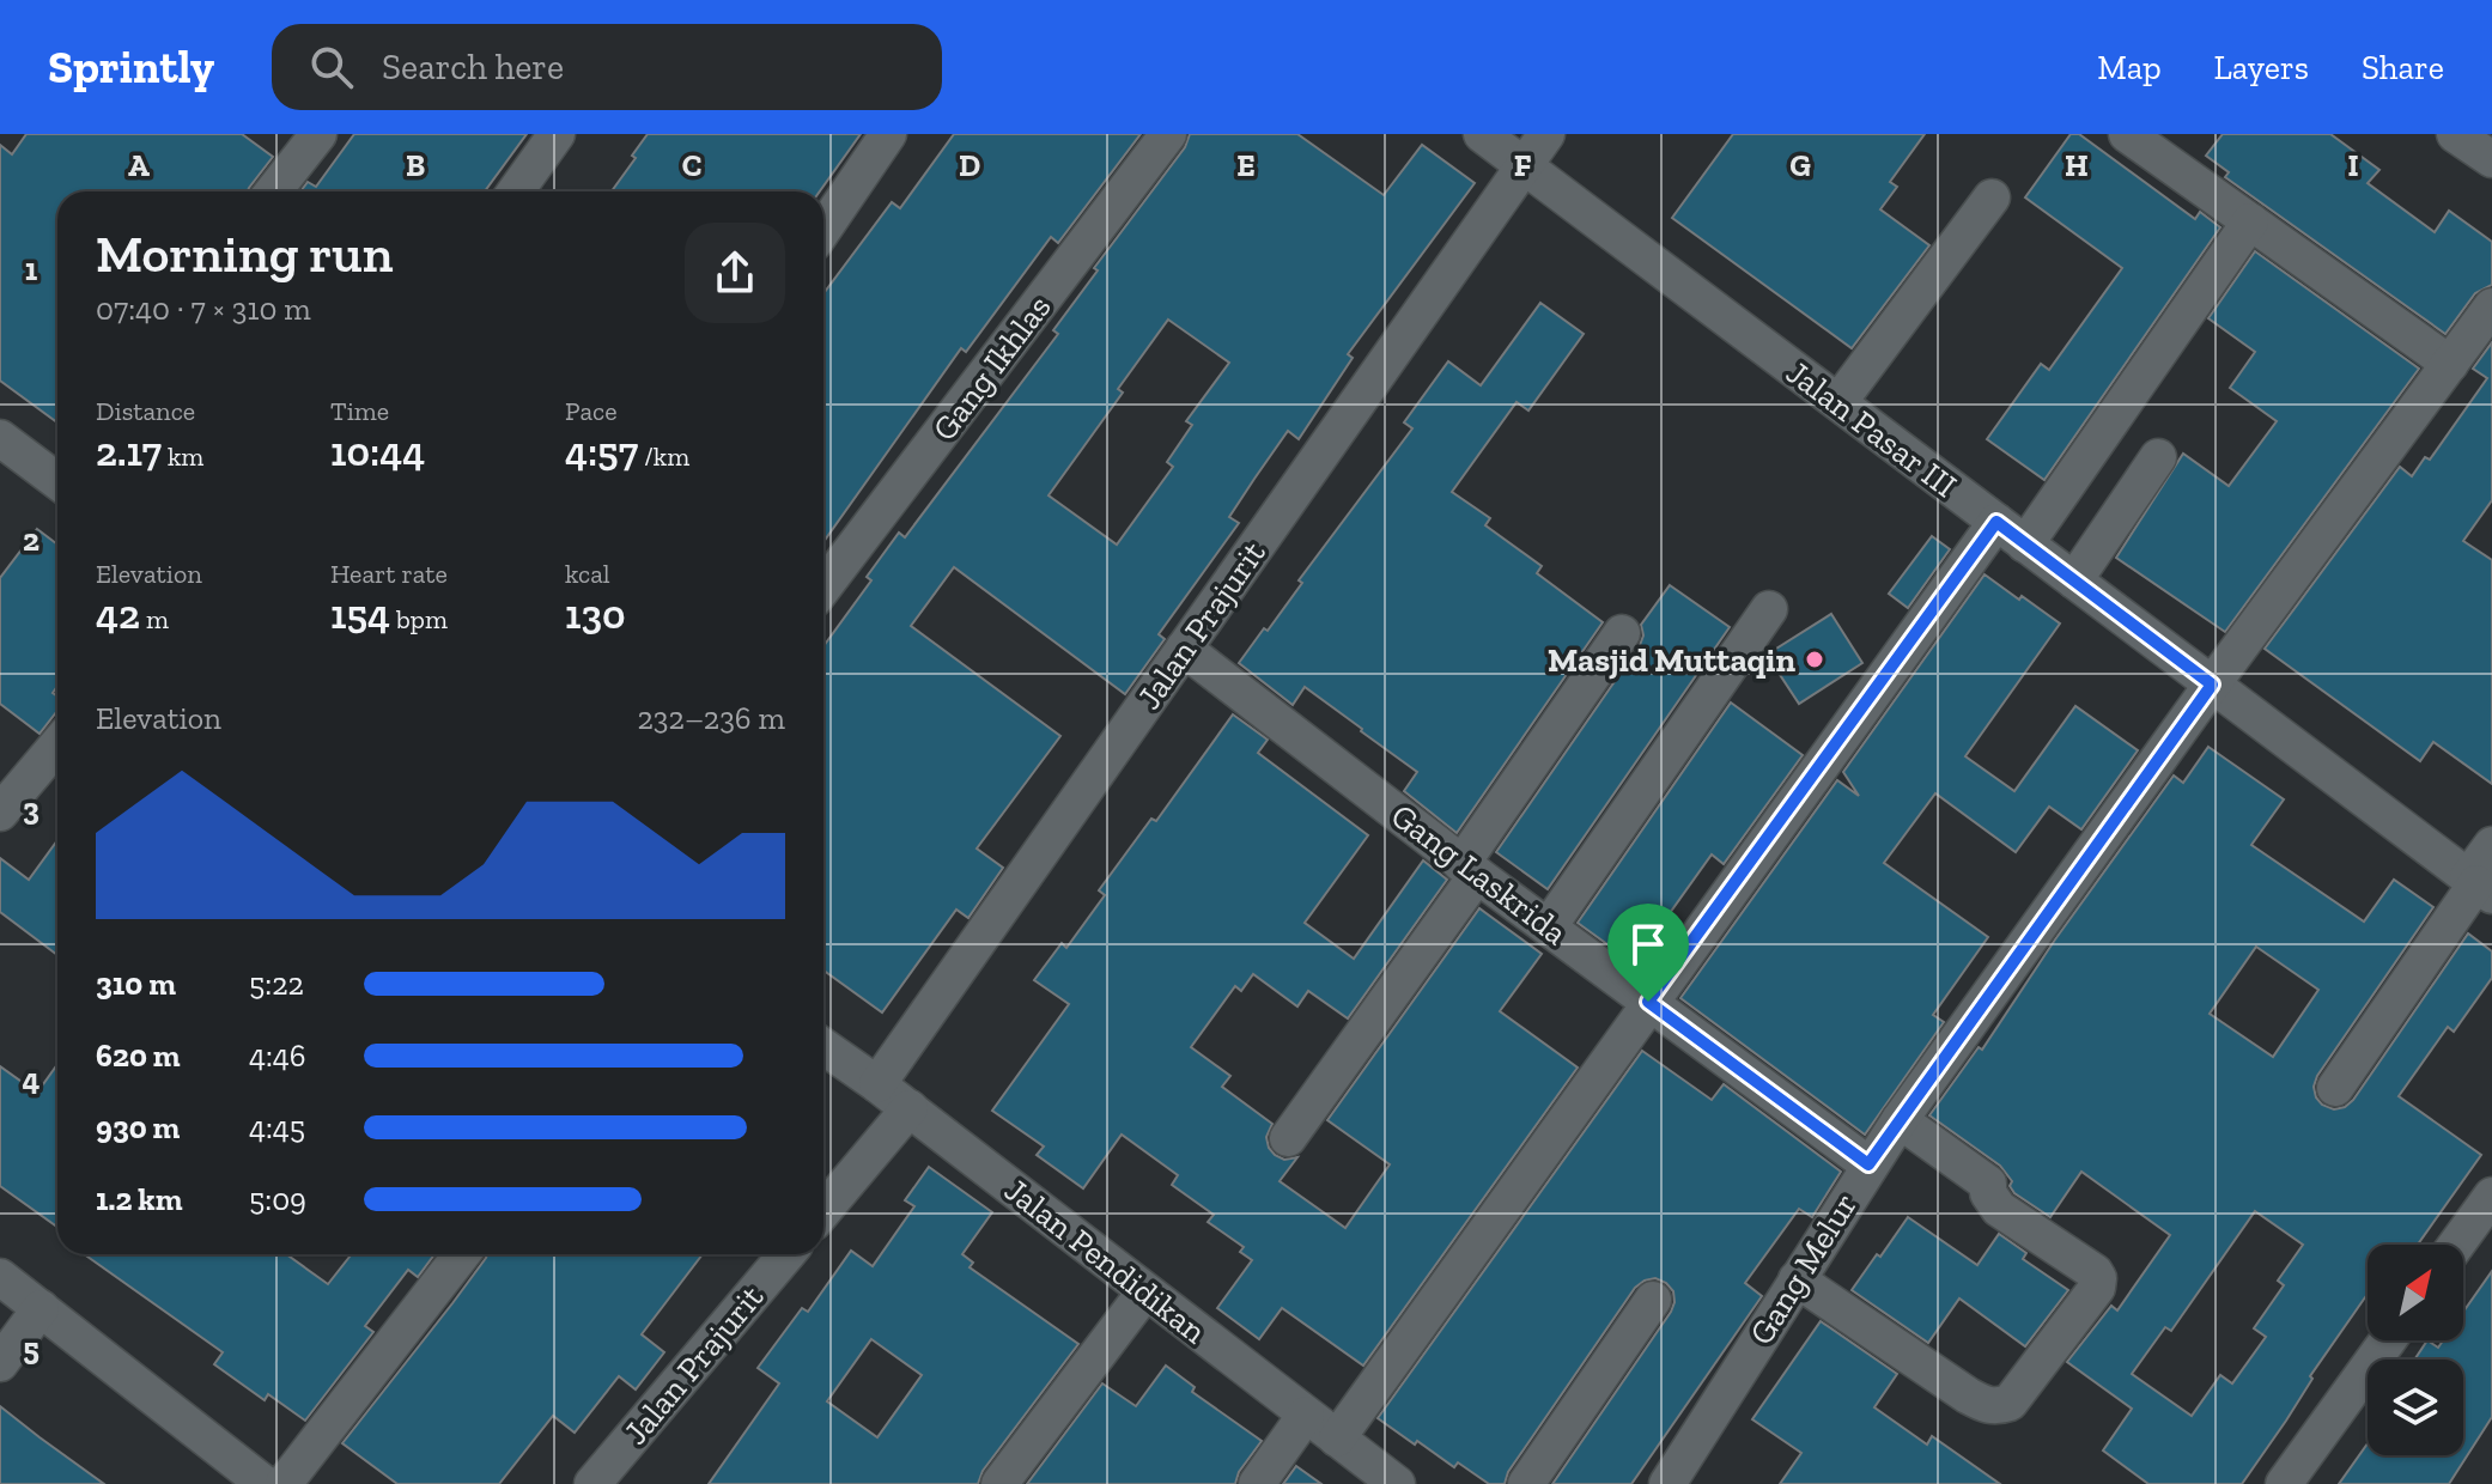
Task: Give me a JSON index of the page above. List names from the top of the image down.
{
  "streets": {
    "street": [
      "Gang Ikhlas",
      "Jalan Pasar III",
      "Jalan Prajurit",
      "Gang Laskrida",
      "Jalan Pendidikan",
      "Gang Melur"
    ]
  },
  "crossings": [
    ["Jalan Pasar III", "Jalan Prajurit"],
    ["Jalan Pasar III", "Gang Melur"],
    ["Jalan Prajurit", "Gang Laskrida"],
    ["Jalan Prajurit", "Jalan Pendidikan"],
    ["Gang Laskrida", "Gang Melur"]
  ],
  "places": ["Masjid Muttaqin"],
  "north": "top right",
  "page": {
    "header": "Sprintly",
    "search": "Search here",
    "nav": ["Map", "Layers", "Share"],
    "heading": ["Morning run", "07:40 · 7 × 310 m"],
    "stats": [
      ["Distance", "2.17 km"],
      ["Time", "10:44"],
      ["Pace", "4:57 /km"],
      ["Elevation", "42 m"],
      ["Heart rate", "154 bpm"],
      ["kcal", "130"]
    ],
    "chart": ["Elevation", "232–236 m"],
    "list": [
      {
        "name": "310 m",
        "note": "5:22"
      },
      {
        "name": "620 m",
        "note": "4:46"
      },
      {
        "name": "930 m",
        "note": "4:45"
      },
      {
        "name": "1.2 km",
        "note": "5:09"
      }
    ]
  },
  "grid": {
    "columns": [
      "A",
      "B",
      "C",
      "D",
      "E",
      "F",
      "G",
      "H",
      "I"
    ],
    "rows": [
      "1",
      "2",
      "3",
      "4",
      "5"
    ]
  }
}
